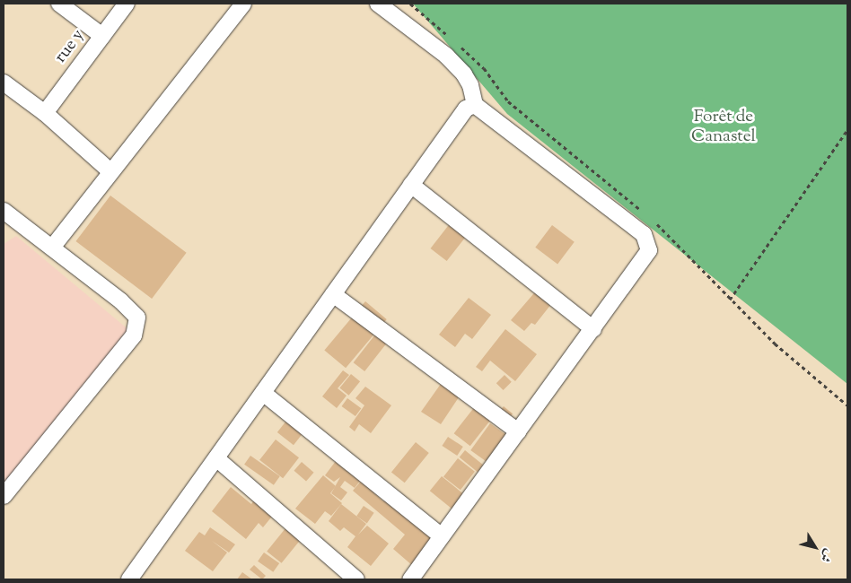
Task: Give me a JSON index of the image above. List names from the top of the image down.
{
  "streets": {
    "street": ["rue y"]
  },
  "parks": ["Forêt de Canastel"],
  "north": "bottom right"
}
